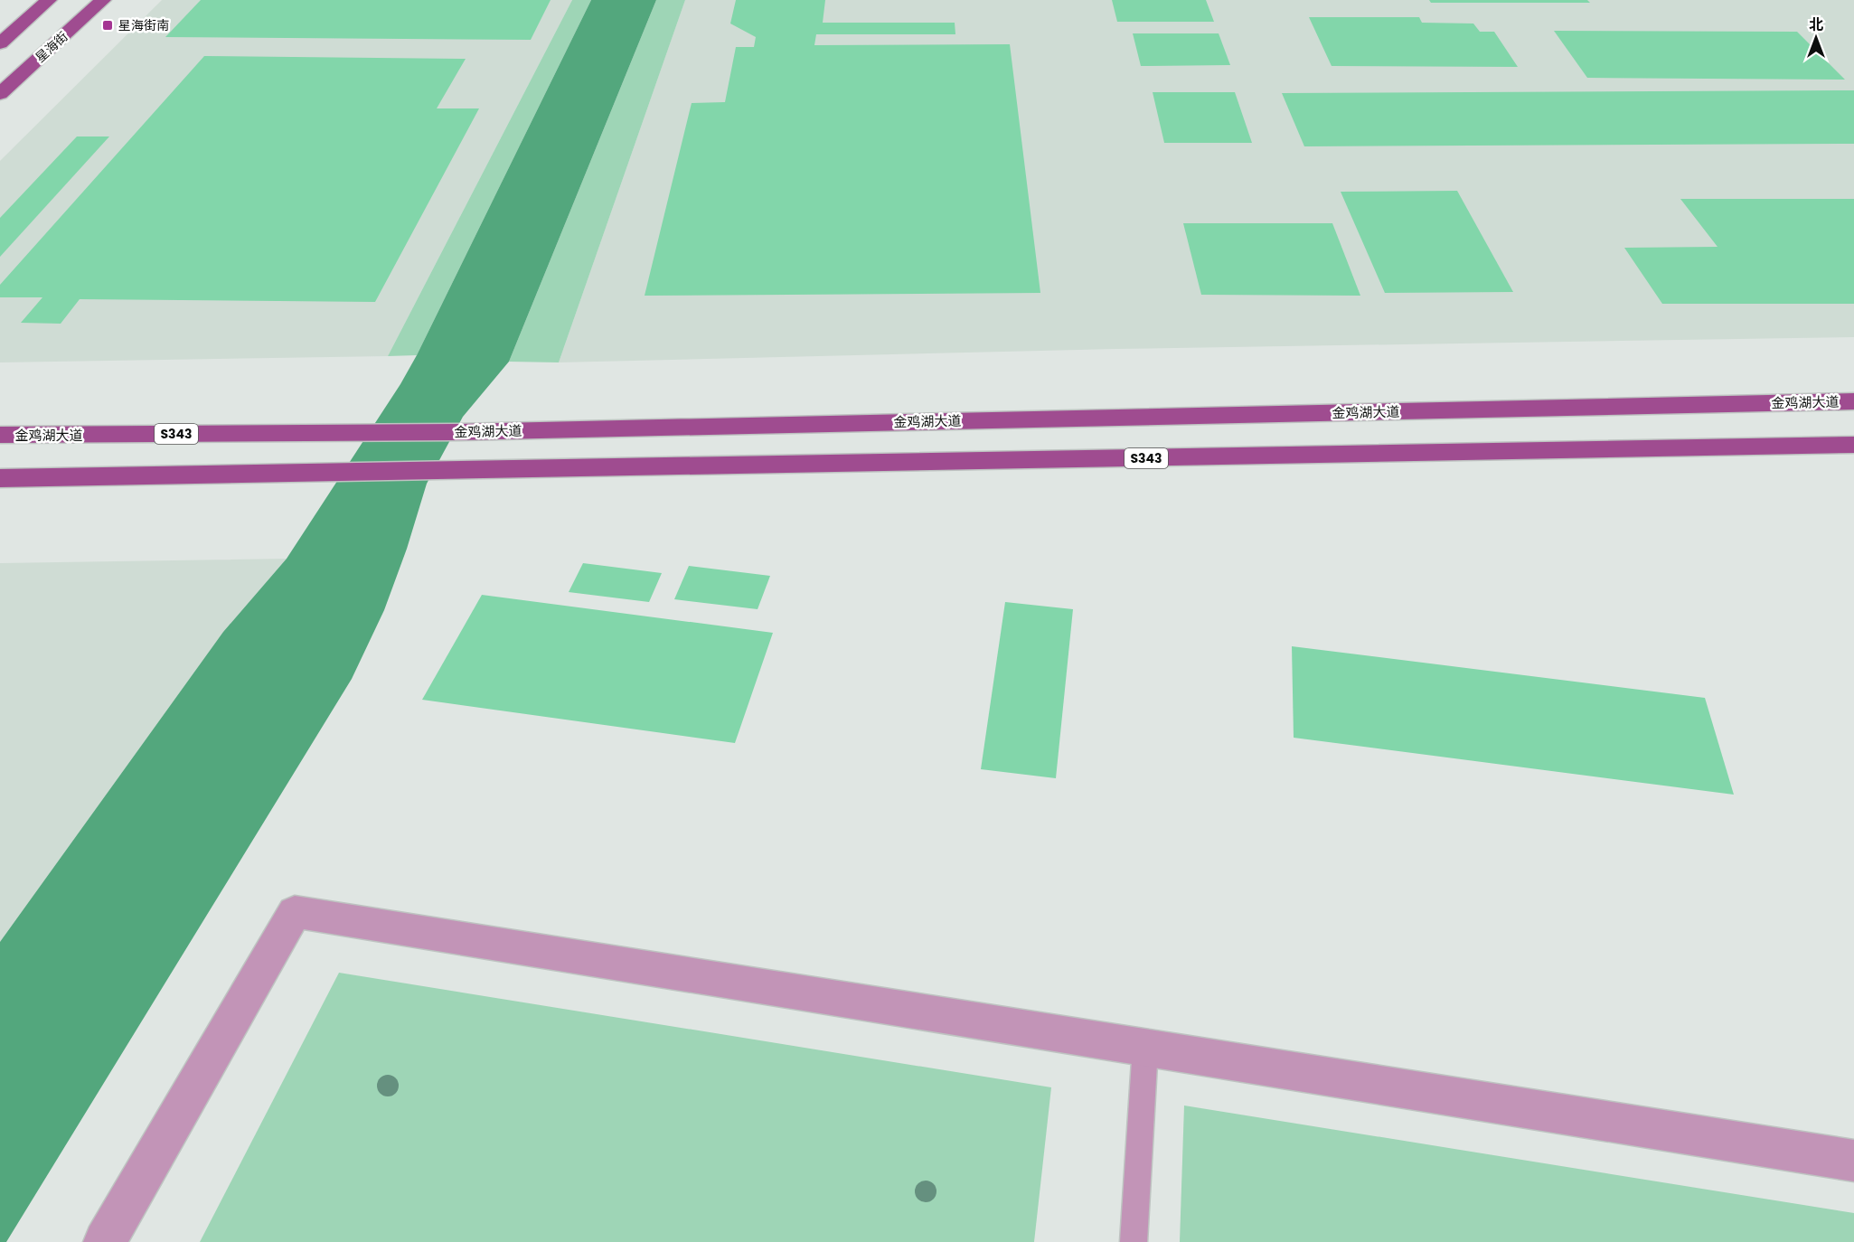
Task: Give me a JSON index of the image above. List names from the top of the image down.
{
  "streets": {
    "main road": ["星海街", "金鸡湖大道", "S343"]
  },
  "places": {
    "transit": ["星海街南"]
  },
  "north": "top"
}
